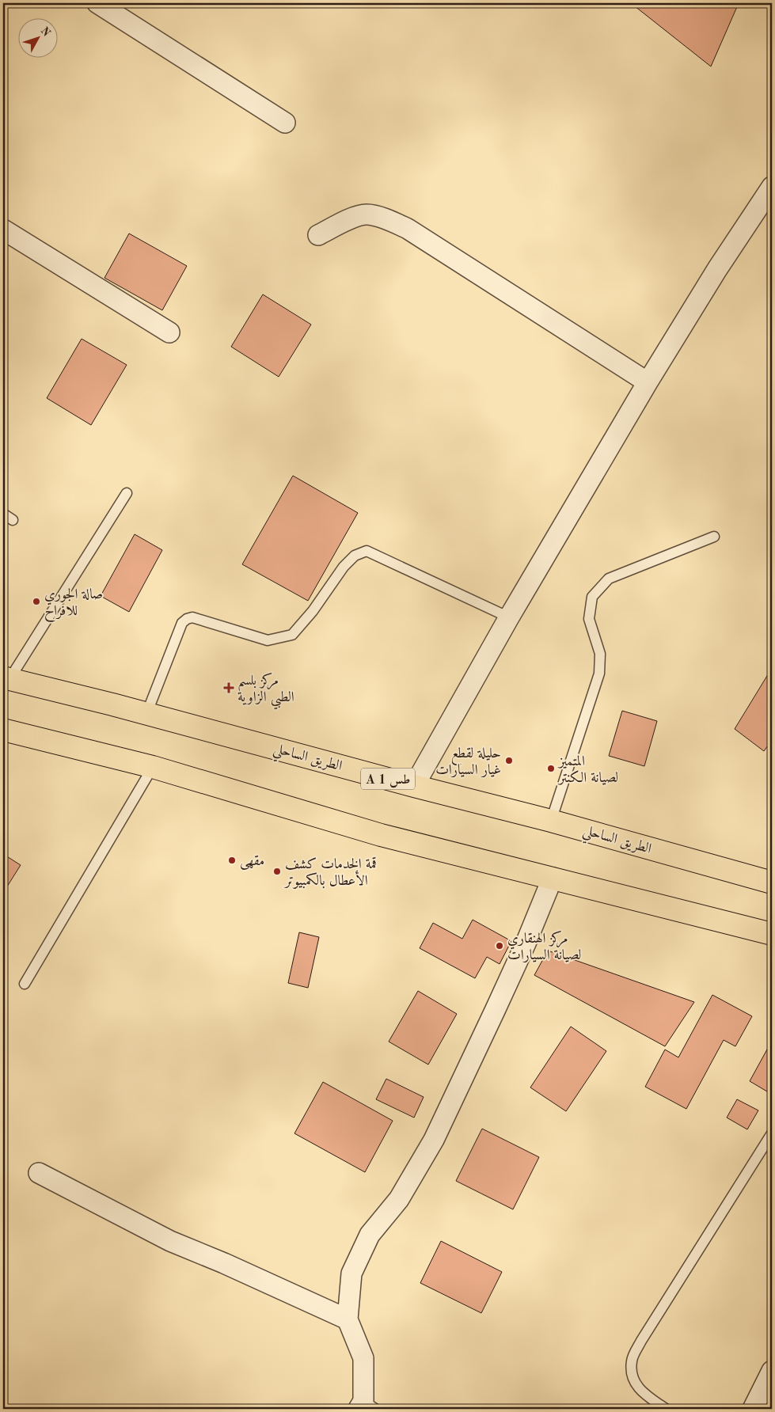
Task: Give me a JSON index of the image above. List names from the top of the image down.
{
  "streets": {
    "highway": ["الطريق الساحلي", "A 1 طس"]
  },
  "places": {
    "other": [
      "صالة الجوري للافراح",
      "حليلة لقطع غيار السيارات",
      "المتميز لصيانة الكنتر",
      "مقهى",
      "قمة الخدمات كشف الأعطال بالكمبيوتر",
      "مركز الهنقاري لصيانة السيارات"
    ],
    "health": ["مركز بلسم الطبي الزاوية"]
  },
  "north": "top right"
}
